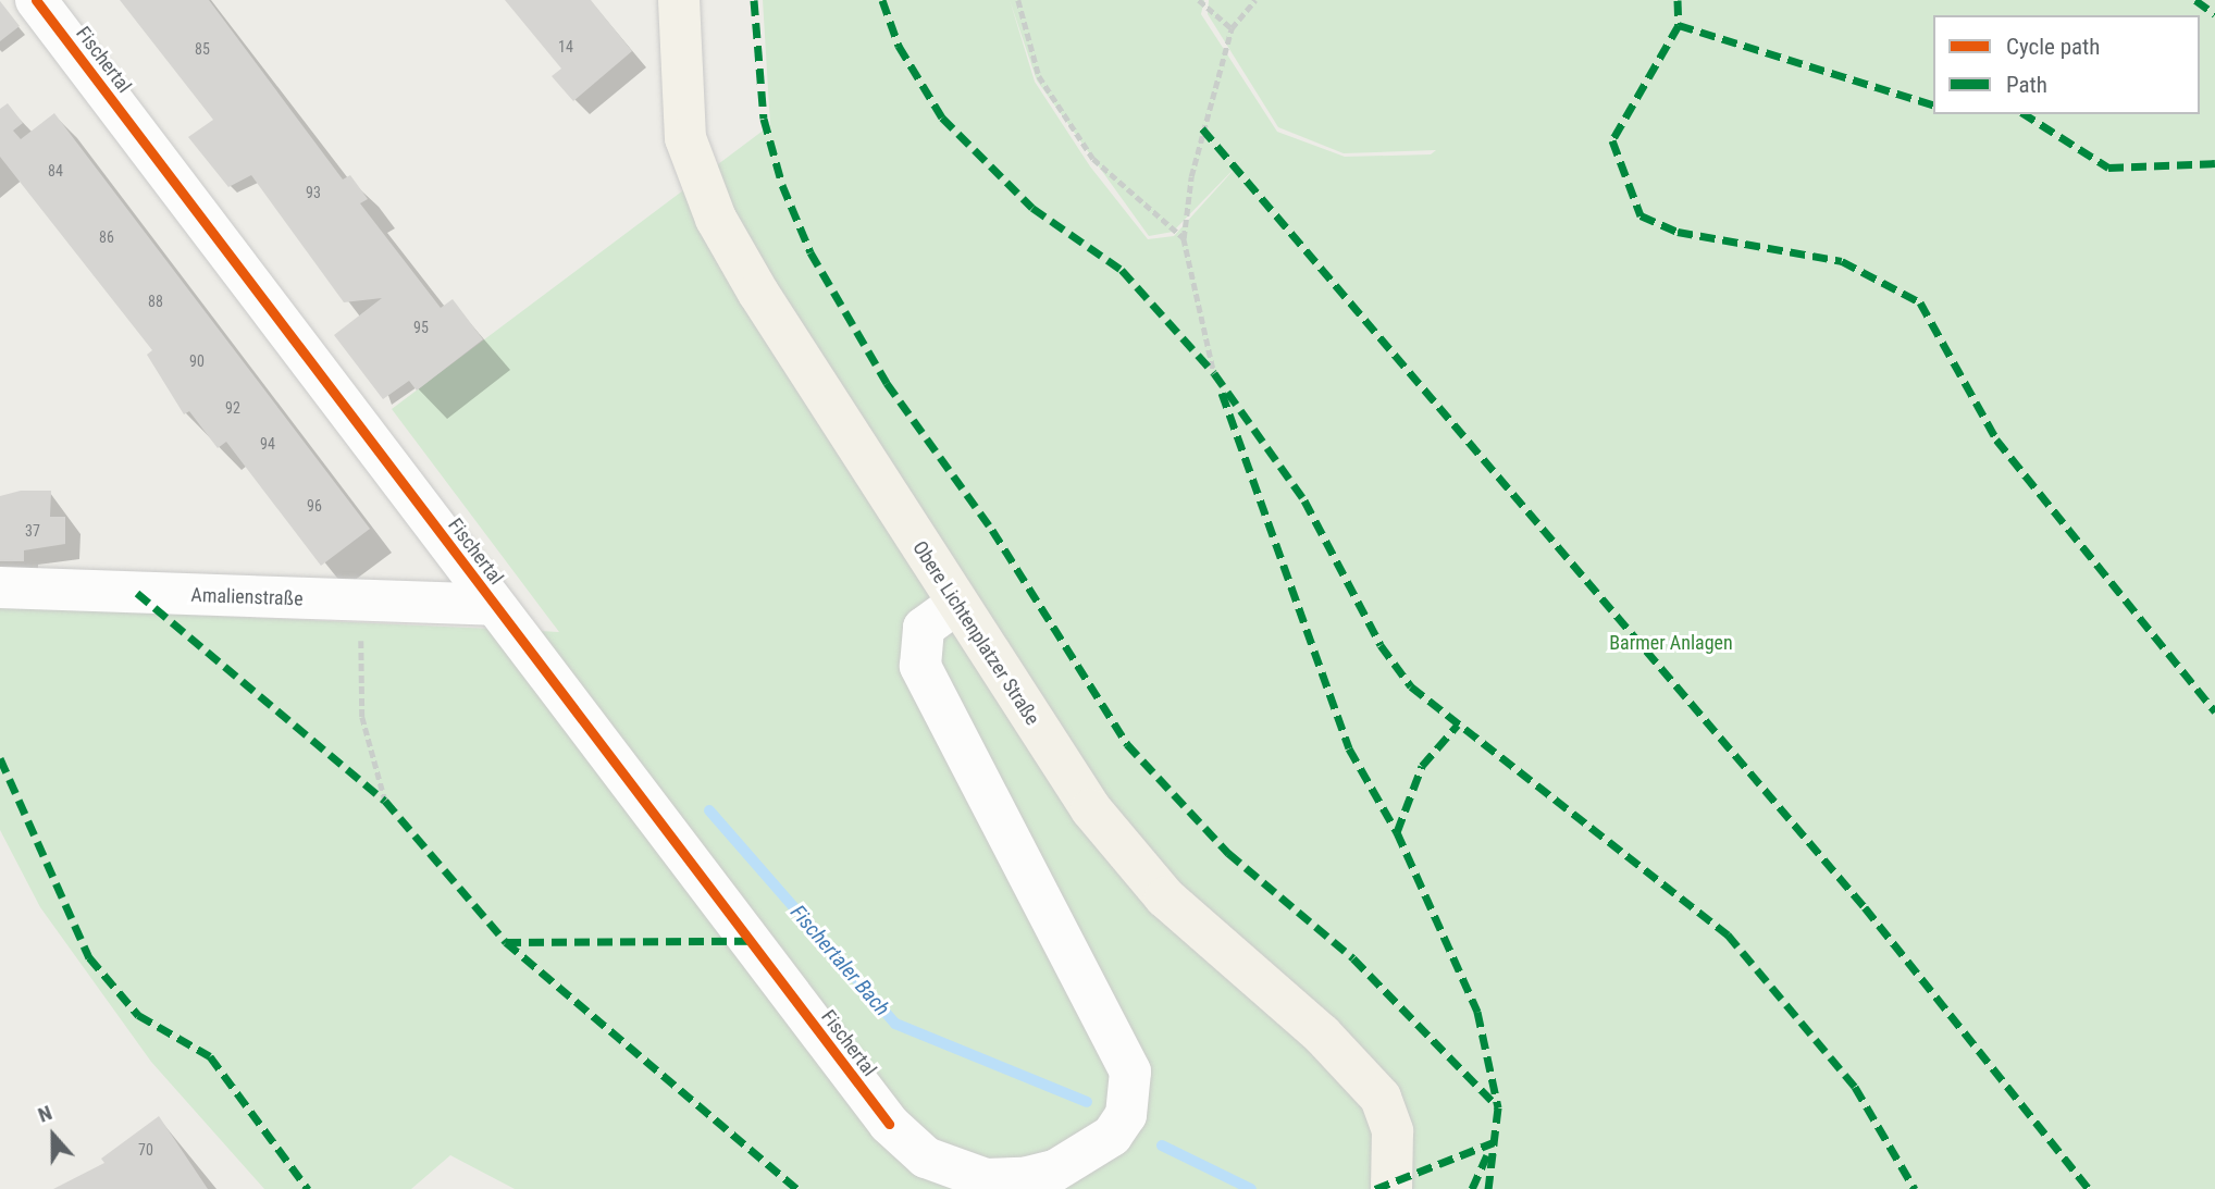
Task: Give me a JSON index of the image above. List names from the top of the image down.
{
  "streets": {
    "main road": ["Obere Lichtenplatzer Straße"],
    "street": ["Fischertal", "Amalienstraße"]
  },
  "crossings": [
    ["Fischertal", "Amalienstraße"],
    ["Fischertal", "Obere Lichtenplatzer Straße"]
  ],
  "water": ["Fischertaler Bach"],
  "parks": ["Barmer Anlagen"],
  "house_numbers": [
    "14",
    "85",
    "84",
    "93",
    "86",
    "88",
    "95",
    "90",
    "92",
    "94",
    "96",
    "37",
    "70"
  ],
  "legend": ["Cycle path", "Path"],
  "north": "top"
}
